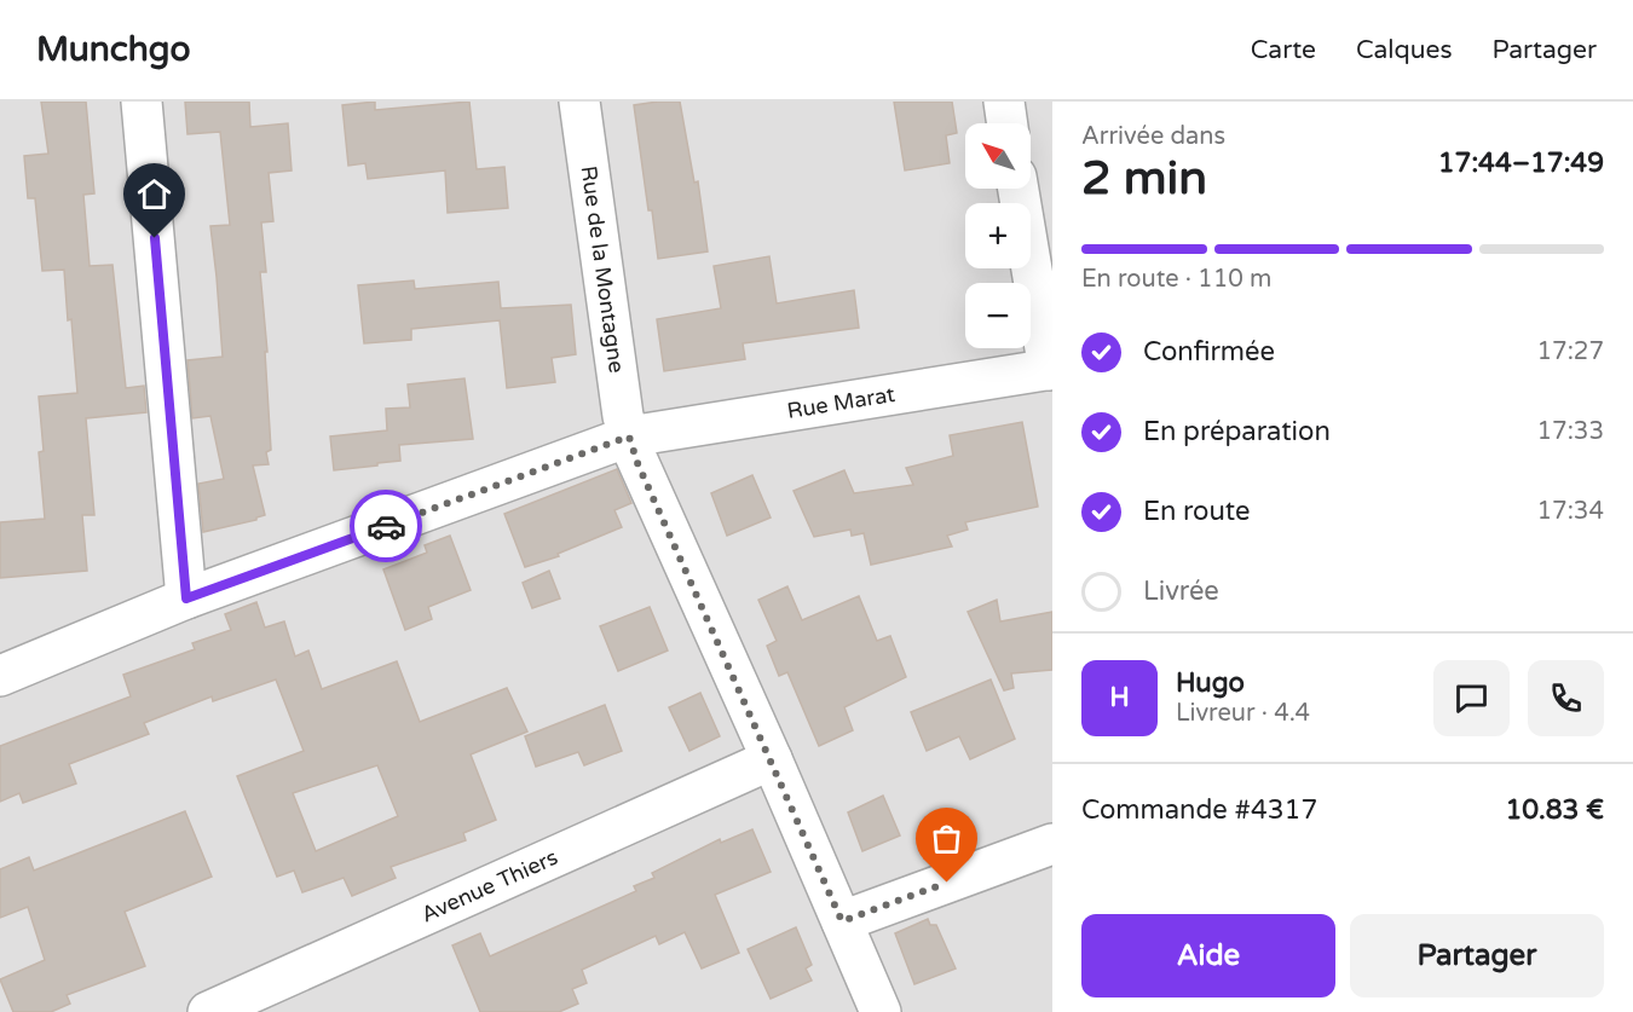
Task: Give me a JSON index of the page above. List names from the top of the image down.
{
  "streets": {
    "street": ["Rue de la Montagne", "Rue Marat", "Avenue Thiers"]
  },
  "crossings": [
    ["Rue de la Montagne", "Rue Marat"],
    ["Rue de la Montagne", "Avenue Thiers"]
  ],
  "north": "top left",
  "page": {
    "header": "Munchgo",
    "nav": ["Carte", "Calques", "Partager"],
    "heading": ["2 min", "Arrivée dans", "17:44–17:49"],
    "panel": [
      "Hugo",
      "Livreur · 4.4",
      "Commande #4317",
      "10.83 €"
    ],
    "map_buttons": ["+", "−"],
    "bar": "En route · 110 m",
    "list": [
      ["Confirmée", "17:27"],
      ["En préparation", "17:33"],
      ["En route", "17:34"],
      "Livrée"
    ],
    "round": "H",
    "buttons": ["Aide", "Partager"]
  }
}
